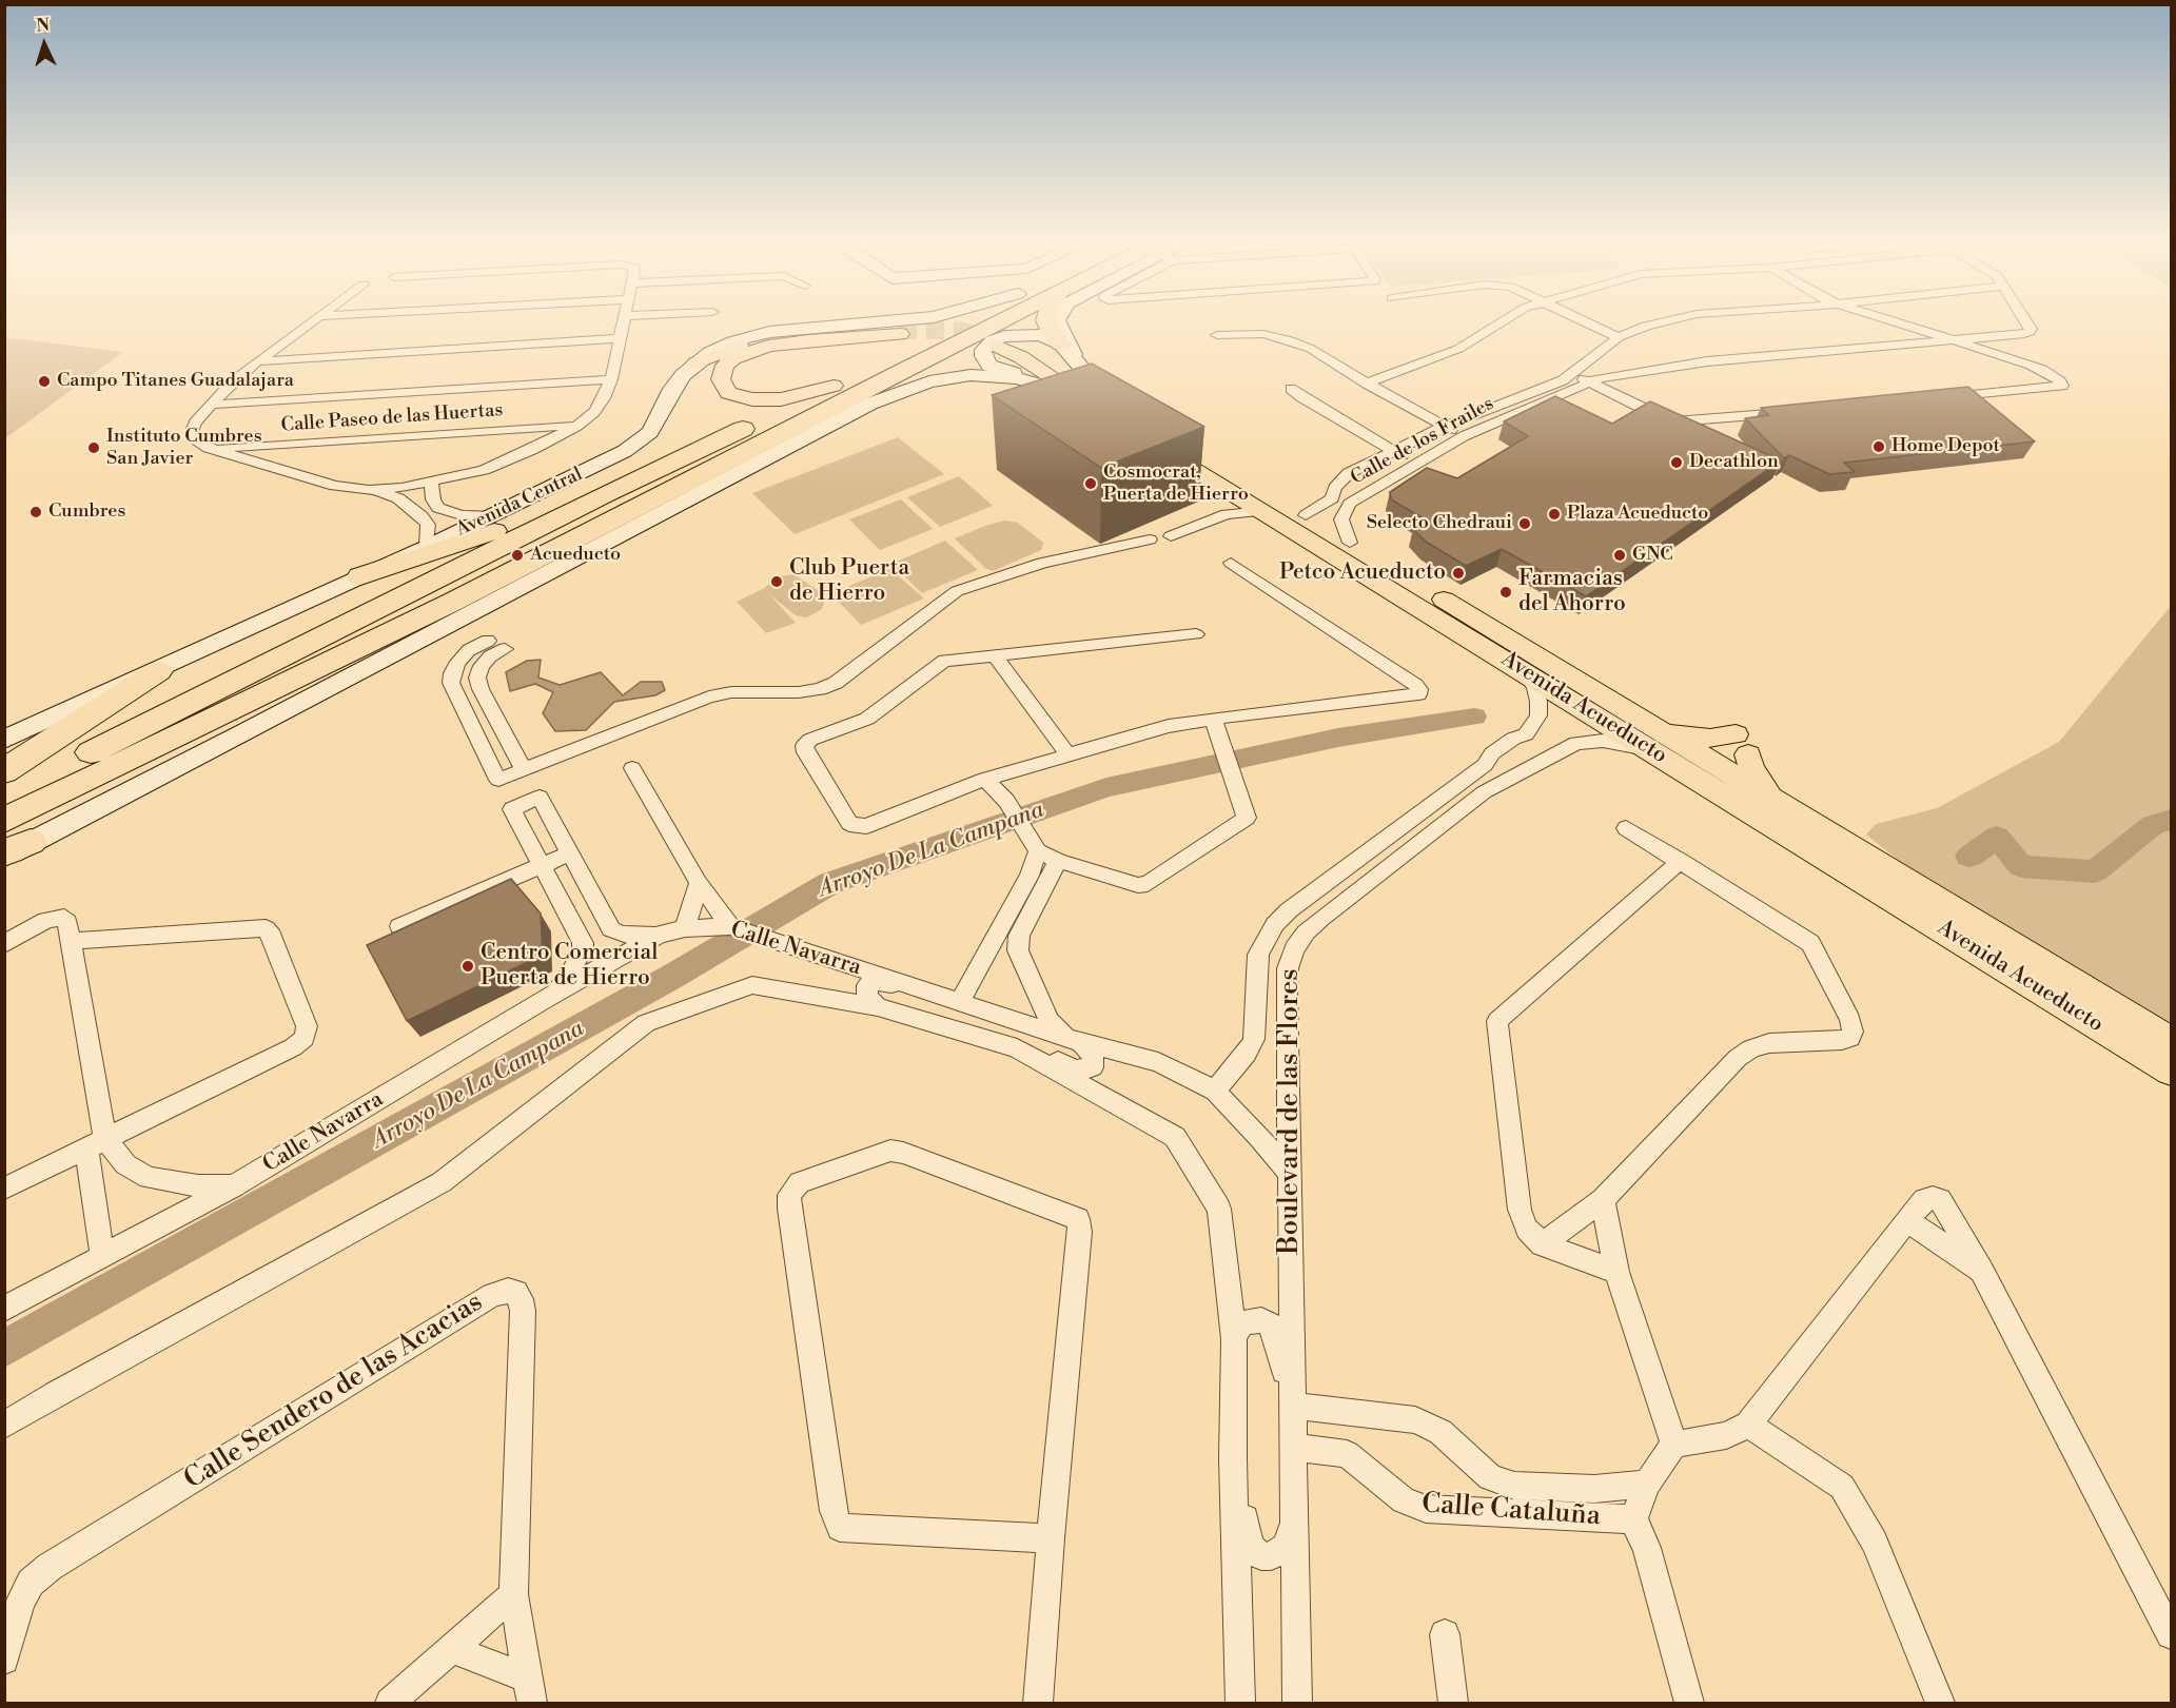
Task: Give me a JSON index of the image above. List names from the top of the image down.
{
  "streets": {
    "main road": ["Avenida Central", "Avenida Acueducto"],
    "street": [
      "Calle Paseo de las Huertas",
      "Calle de los Frailes",
      "Calle Navarra",
      "Boulevard de las Flores",
      "Calle Sendero de las Acacias",
      "Calle Cataluña"
    ]
  },
  "crossings": [
    ["Calle de los Frailes", "Avenida Acueducto"],
    ["Avenida Acueducto", "Boulevard de las Flores"],
    ["Calle Navarra", "Boulevard de las Flores"],
    ["Boulevard de las Flores", "Calle Cataluña"]
  ],
  "water": ["Arroyo De La Campana"],
  "places": [
    "Campo Titanes Guadalajara",
    "Home Depot",
    "Instituto Cumbres San Javier",
    "Decathlon",
    "Cosmocrat, Puerta de Hierro",
    "Cumbres",
    "Plaza Acueducto",
    "Selecto Chedraui",
    "Acueducto",
    "GNC",
    "Petco Acueducto",
    "Club Puerta de Hierro",
    "Farmacias del Ahorro",
    "Centro Comercial Puerta de Hierro"
  ],
  "north": "top"
}
